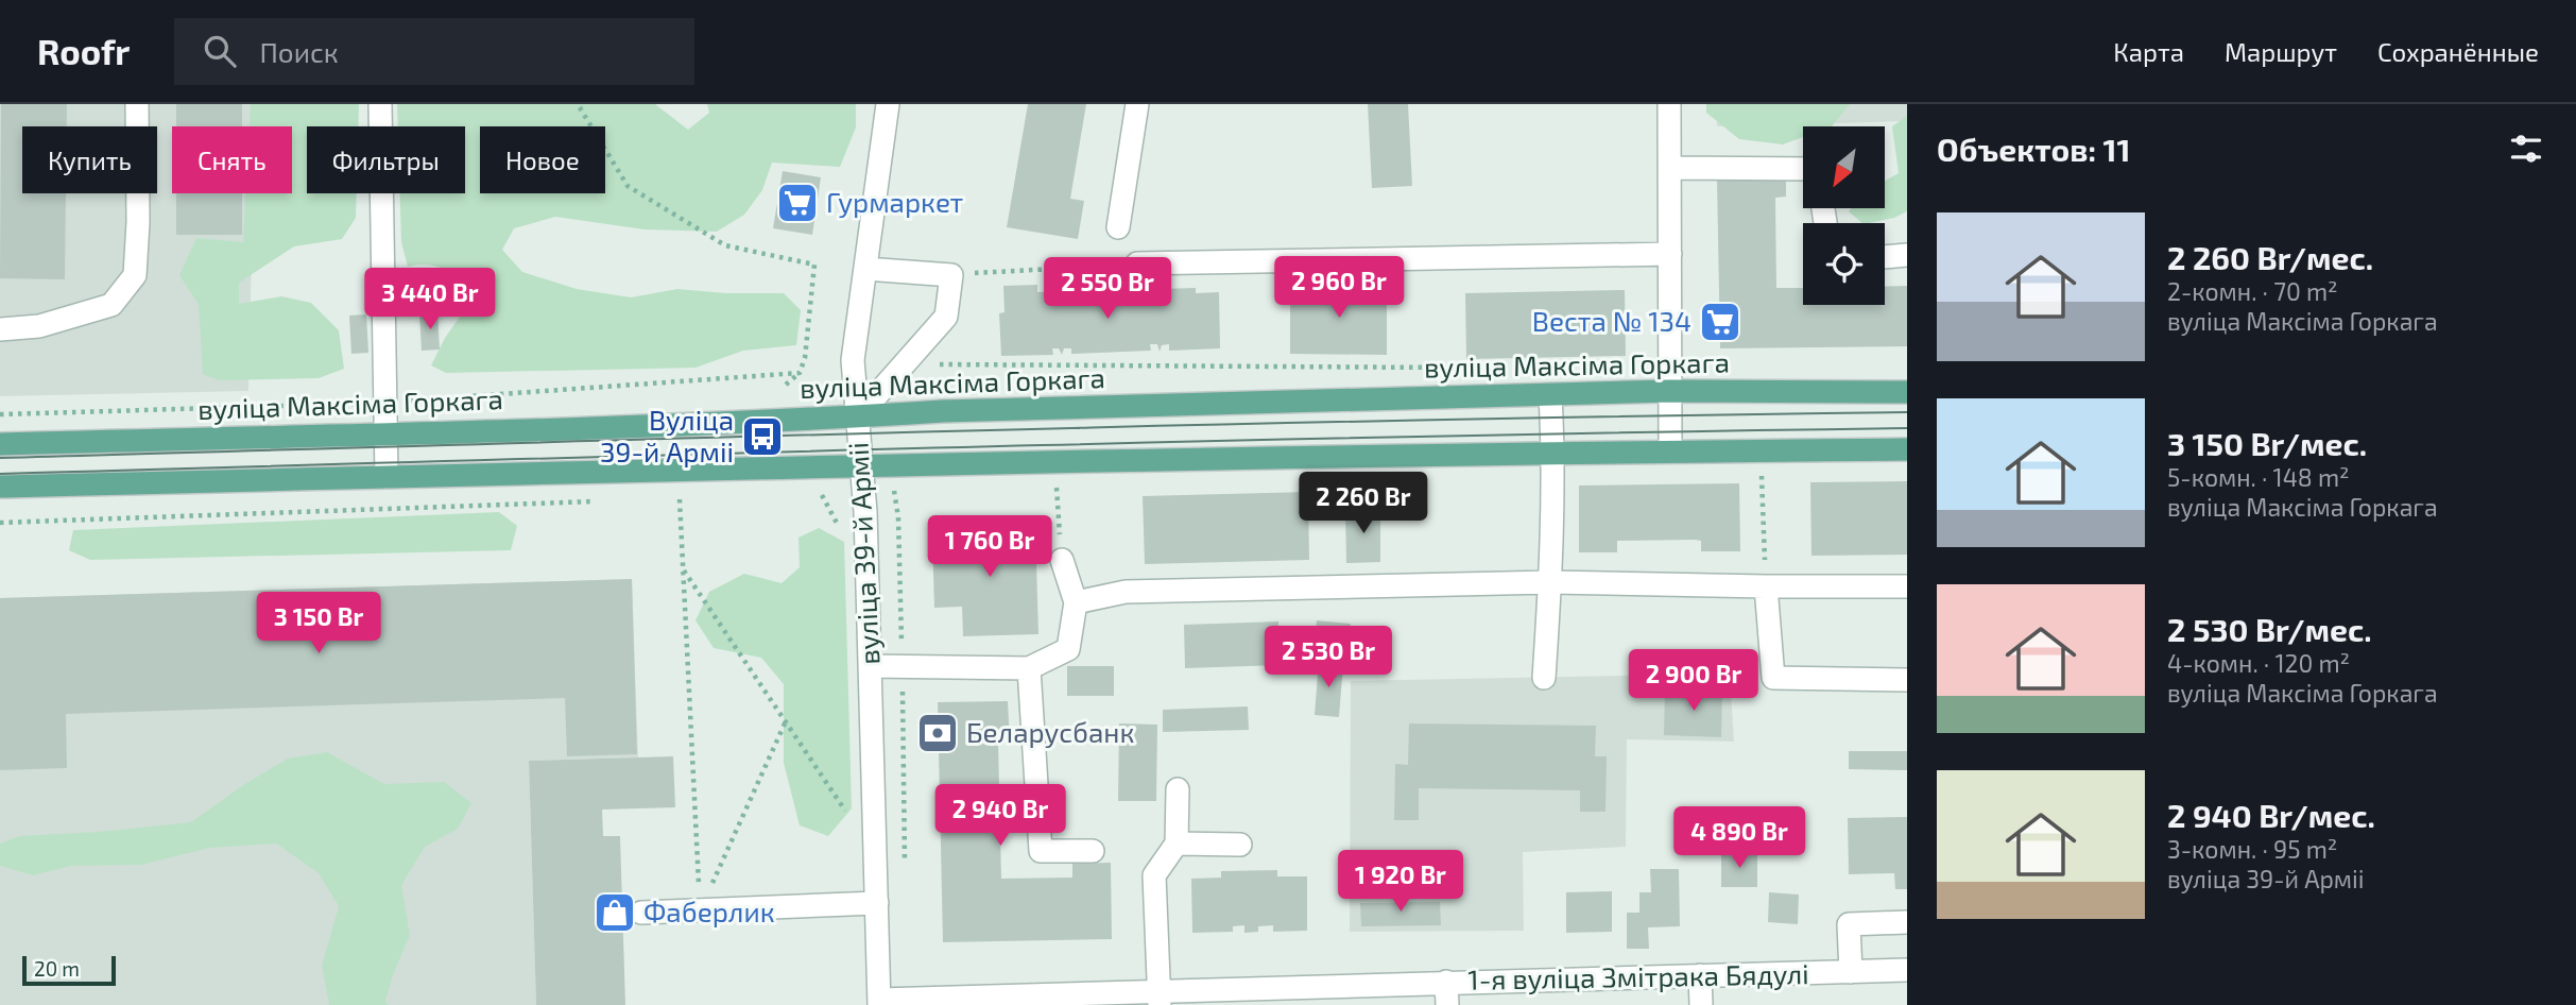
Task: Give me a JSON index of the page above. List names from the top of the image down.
{
  "streets": {
    "main road": ["вуліца Максіма Горкага"],
    "street": ["вуліца 39-й Арміі", "1-я вуліца Змітрака Бядулі"]
  },
  "crossings": [
    ["вуліца Максіма Горкага", "вуліца 39-й Арміі"],
    ["вуліца 39-й Арміі", "1-я вуліца Змітрака Бядулі"]
  ],
  "places": {
    "supermarket": ["Гурмаркет", "Веста № 134"],
    "bus stop": ["Вуліца 39-й Арміі"],
    "bank": ["Беларусбанк"],
    "shop": ["Фаберлик"]
  },
  "scale_bar": "20 m",
  "north": "bottom left",
  "page": {
    "header": "Roofr",
    "search": "Поиск",
    "nav": ["Карта", "Маршрут", "Сохранённые"],
    "heading": "Объектов: 11",
    "chip": [
      "Купить",
      "Снять",
      "Фильтры",
      "Новое"
    ],
    "list": [
      {
        "name": "2 260 Br/мес.",
        "note": "2-комн. · 70 m² · вуліца Максіма Горкага"
      },
      {
        "name": "3 150 Br/мес.",
        "note": "5-комн. · 148 m² · вуліца Максіма Горкага"
      },
      {
        "name": "2 530 Br/мес.",
        "note": "4-комн. · 120 m² · вуліца Максіма Горкага"
      },
      {
        "name": "2 940 Br/мес.",
        "note": "3-комн. · 95 m² · вуліца 39-й Арміі"
      }
    ],
    "price": [
      "2 960 Br",
      "2 550 Br",
      "3 440 Br",
      "2 260 Br",
      "1 760 Br",
      "3 150 Br",
      "2 530 Br",
      "2 900 Br",
      "2 940 Br",
      "4 890 Br",
      "1 920 Br"
    ],
    "scale": "20 m"
  }
}
